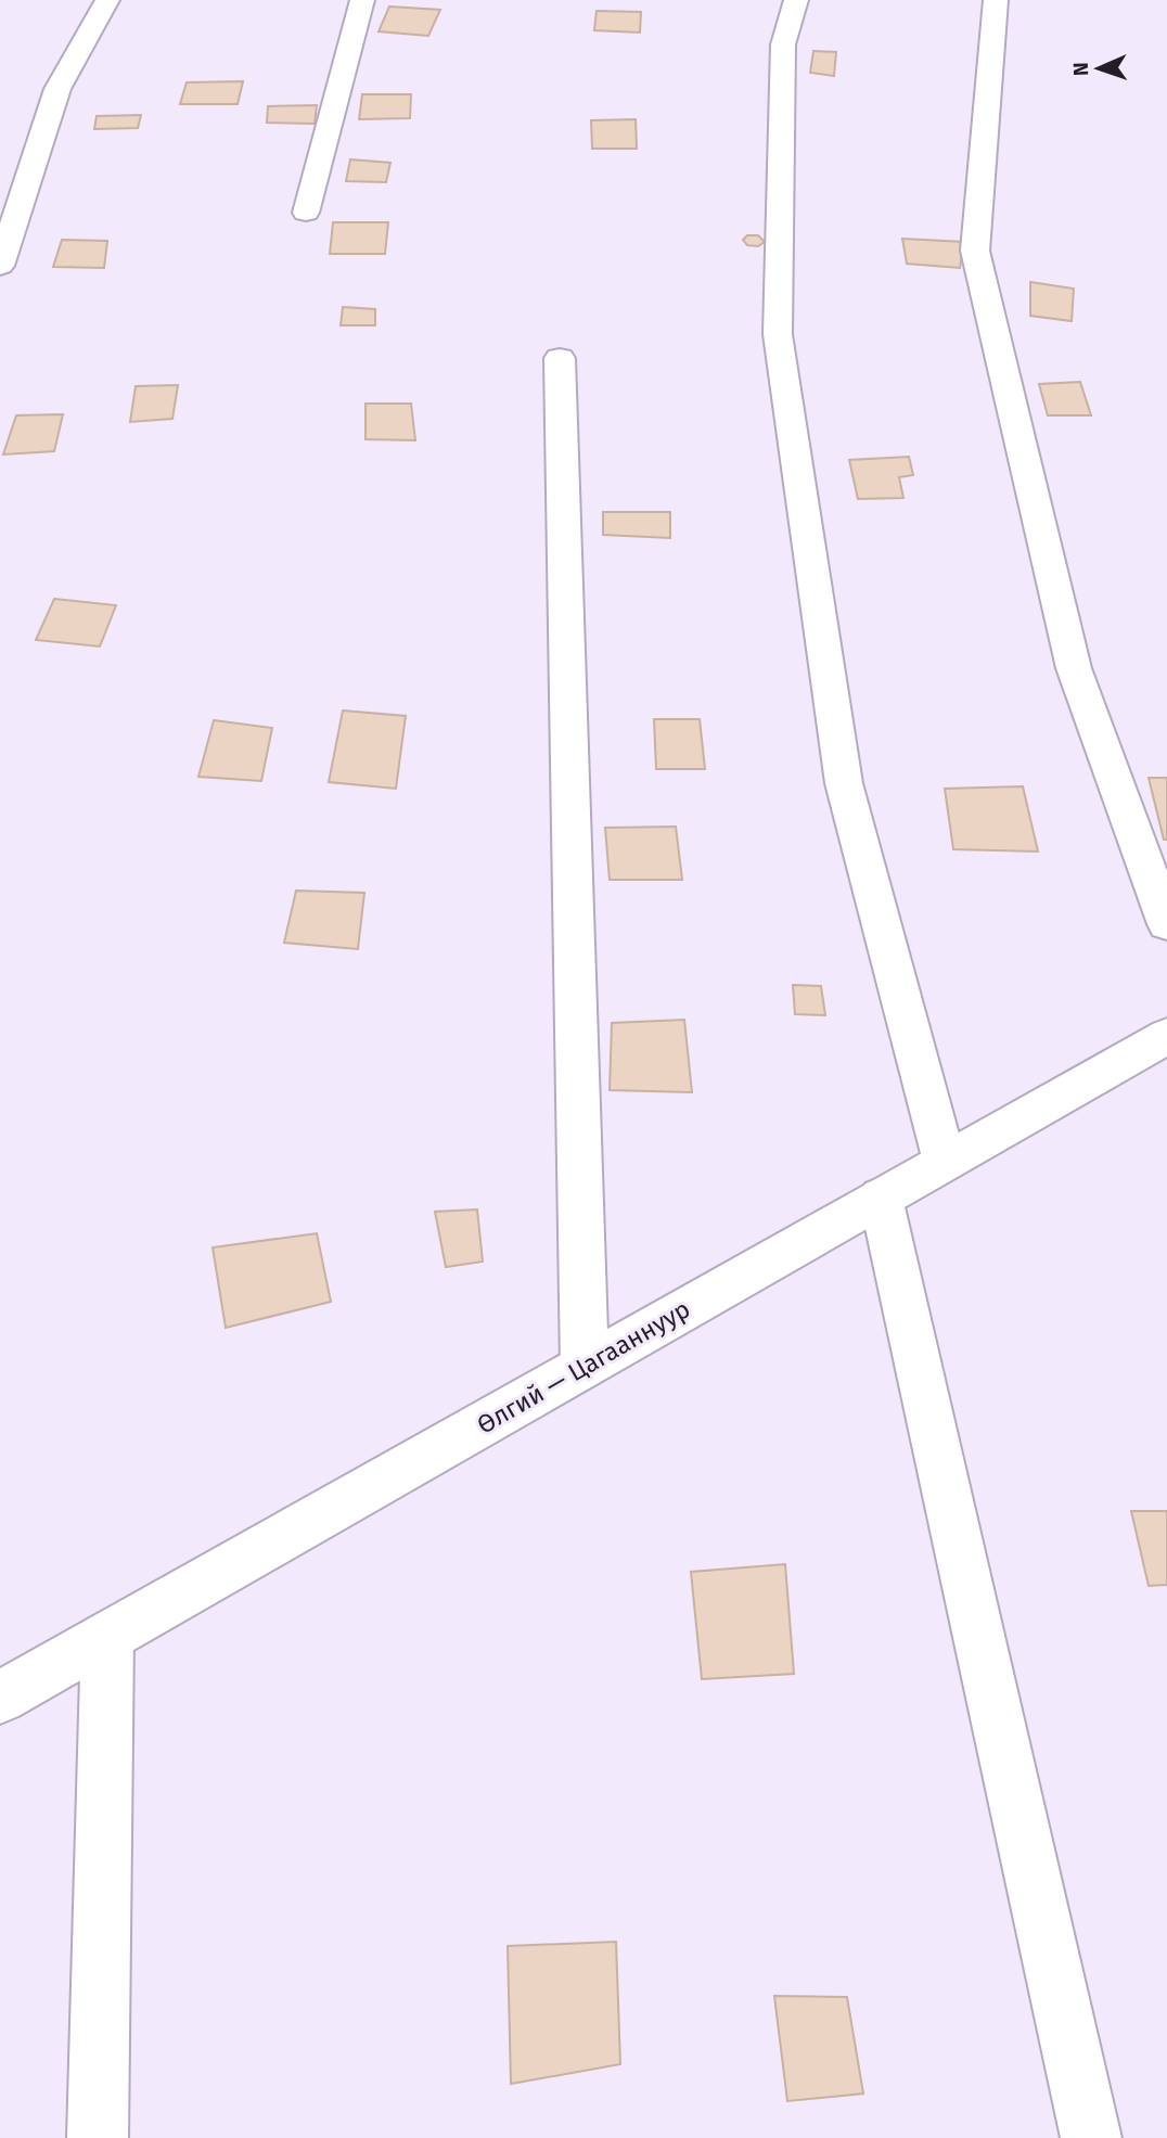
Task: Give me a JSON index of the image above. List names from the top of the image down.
{
  "streets": {
    "main road": ["Өлгий — Цагааннуур"]
  },
  "north": "left"
}
